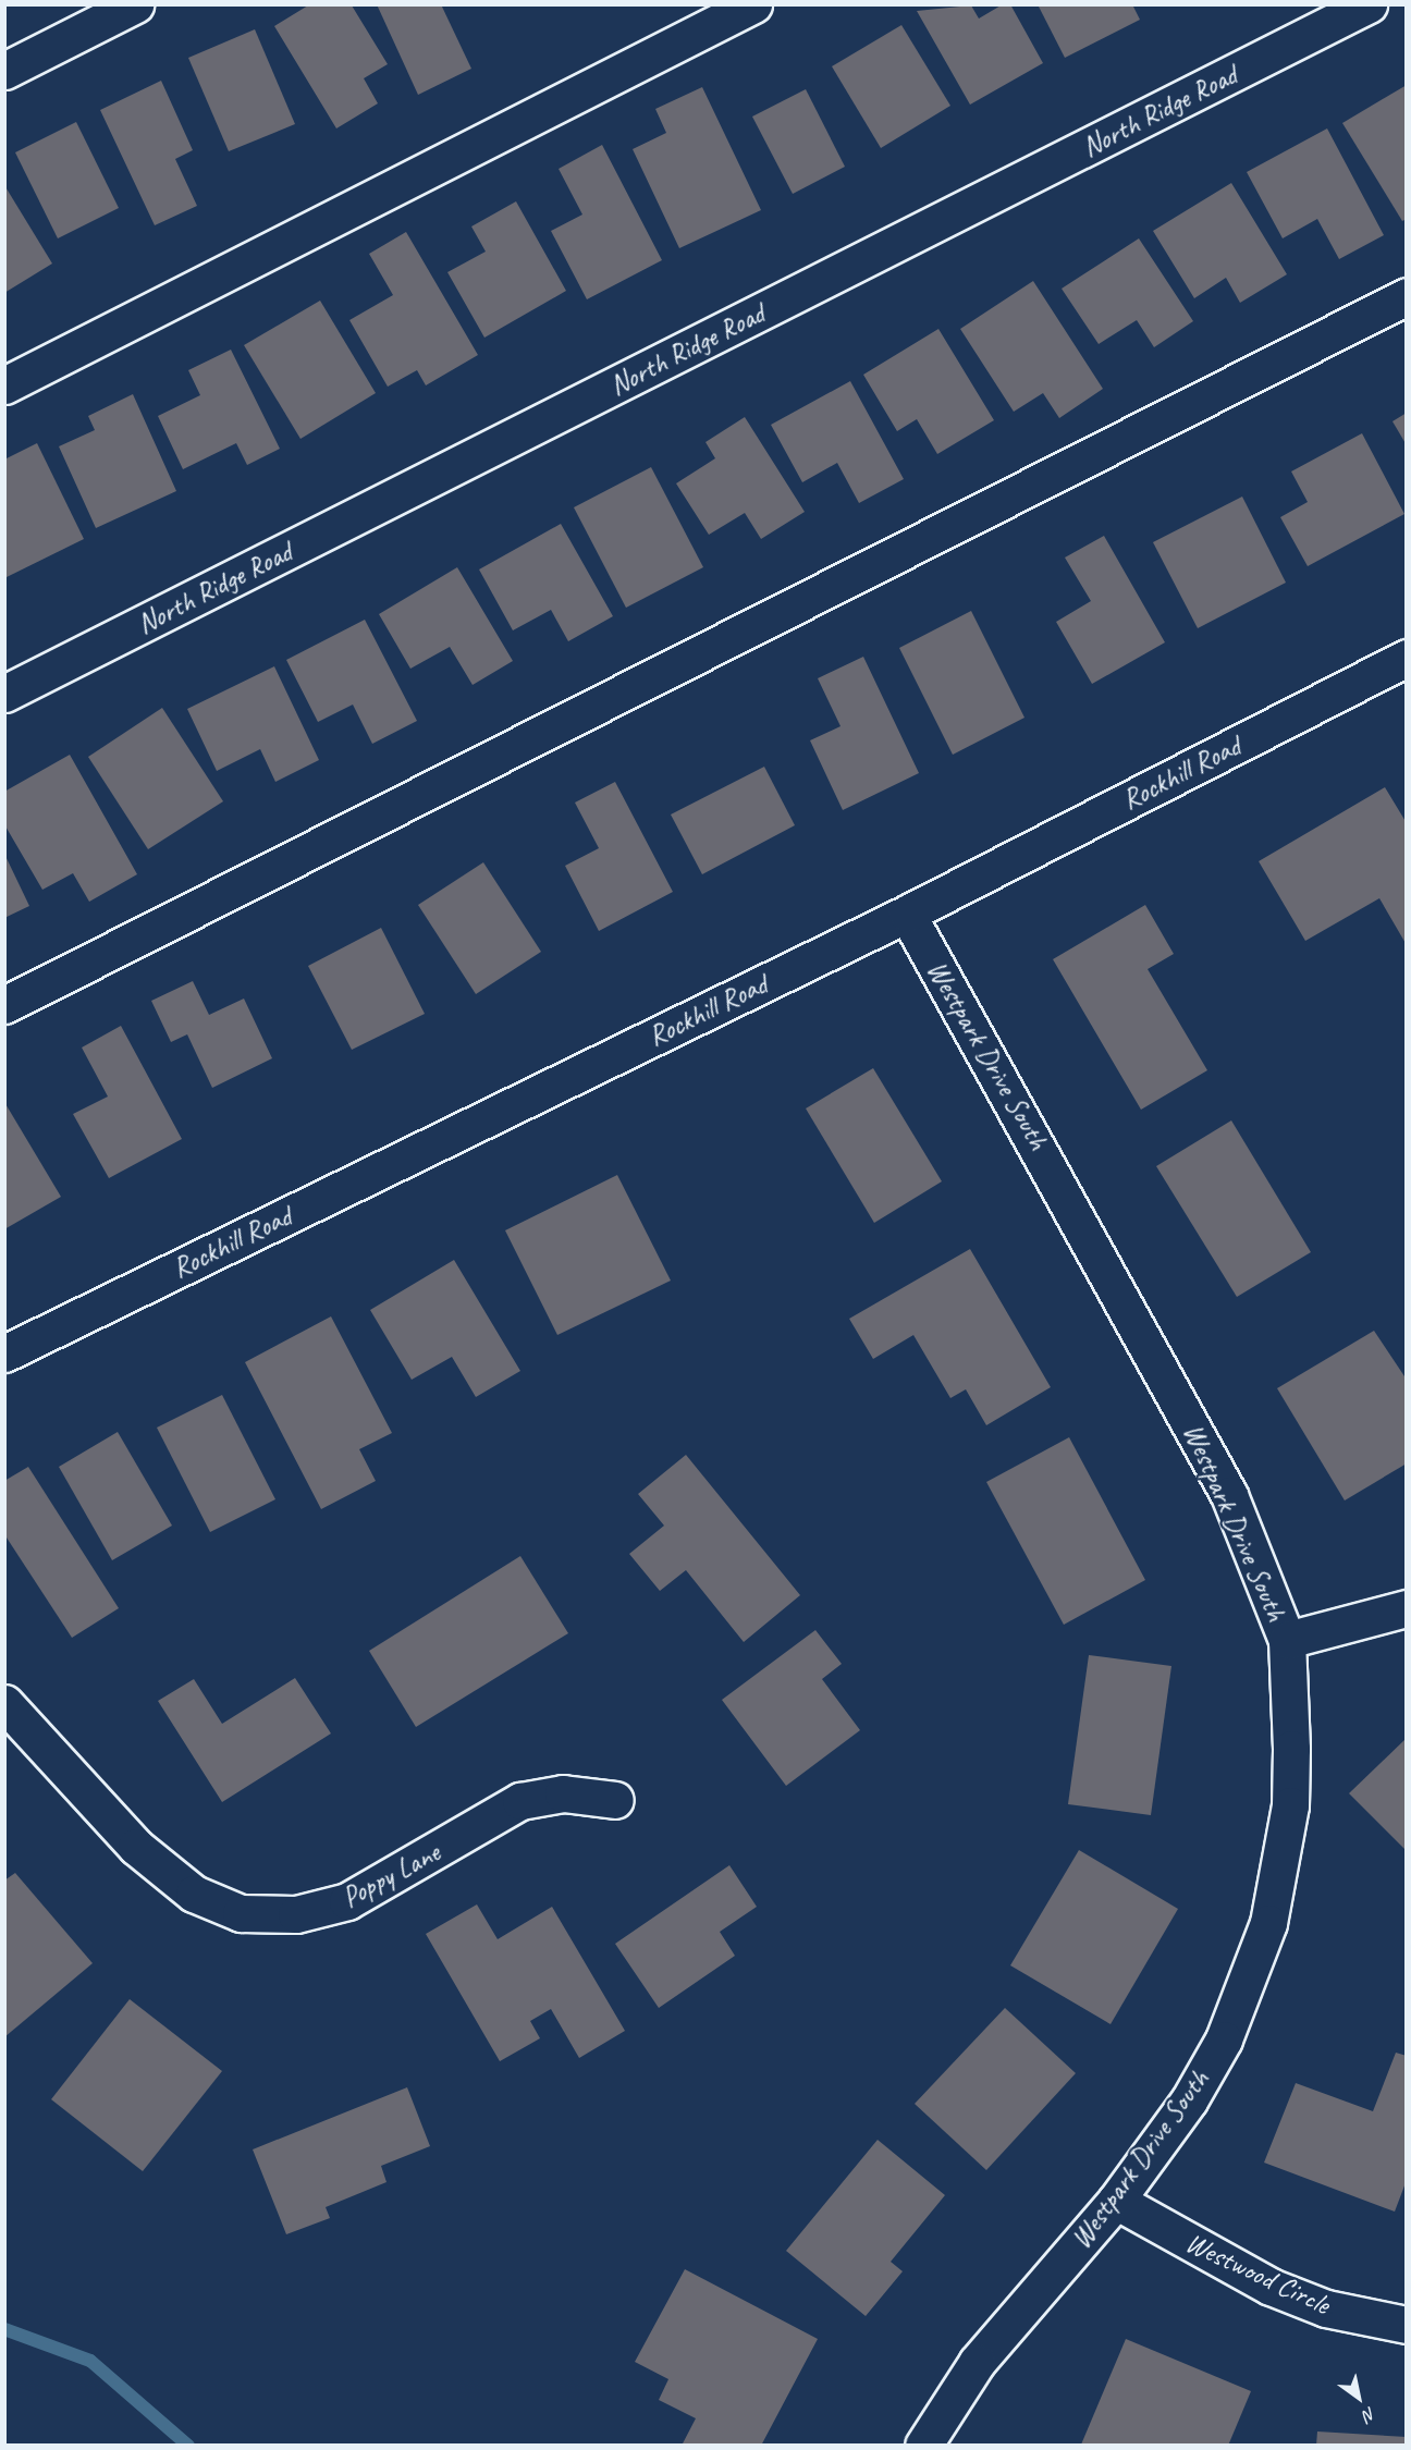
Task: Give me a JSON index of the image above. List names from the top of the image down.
{
  "streets": {
    "street": [
      "North Ridge Road",
      "Rockhill Road",
      "Westpark Drive South",
      "Poppy Lane",
      "Westwood Circle"
    ]
  },
  "crossings": [
    ["Rockhill Road", "Westpark Drive South"],
    ["Westpark Drive South", "Westwood Circle"]
  ],
  "north": "bottom right"
}
